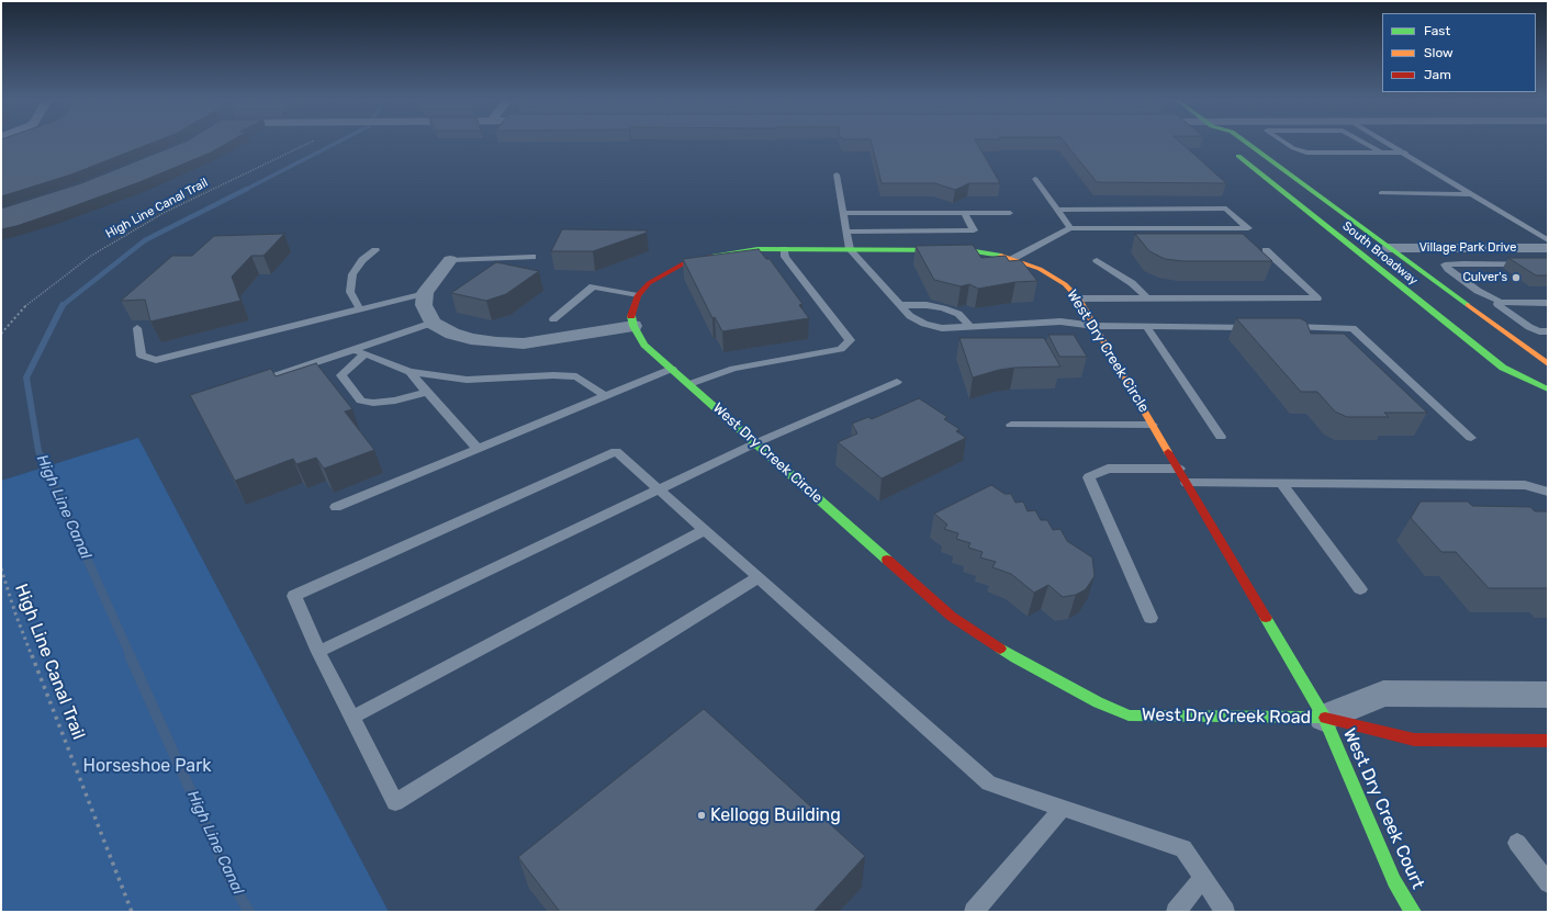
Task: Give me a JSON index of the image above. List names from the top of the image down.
{
  "streets": {
    "street": [
      "Village Park Drive",
      "South Broadway",
      "West Dry Creek Circle",
      "West Dry Creek Road",
      "West Dry Creek Court"
    ],
    "path": ["High Line Canal Trail"]
  },
  "crossings": [
    ["Village Park Drive", "South Broadway"],
    ["West Dry Creek Circle", "West Dry Creek Road"],
    ["West Dry Creek Circle", "West Dry Creek Court"],
    ["West Dry Creek Road", "West Dry Creek Court"]
  ],
  "water": ["High Line Canal"],
  "parks": ["Horseshoe Park"],
  "places": ["Culver's", "Kellogg Building"],
  "legend": ["Fast", "Slow", "Jam"]
}
